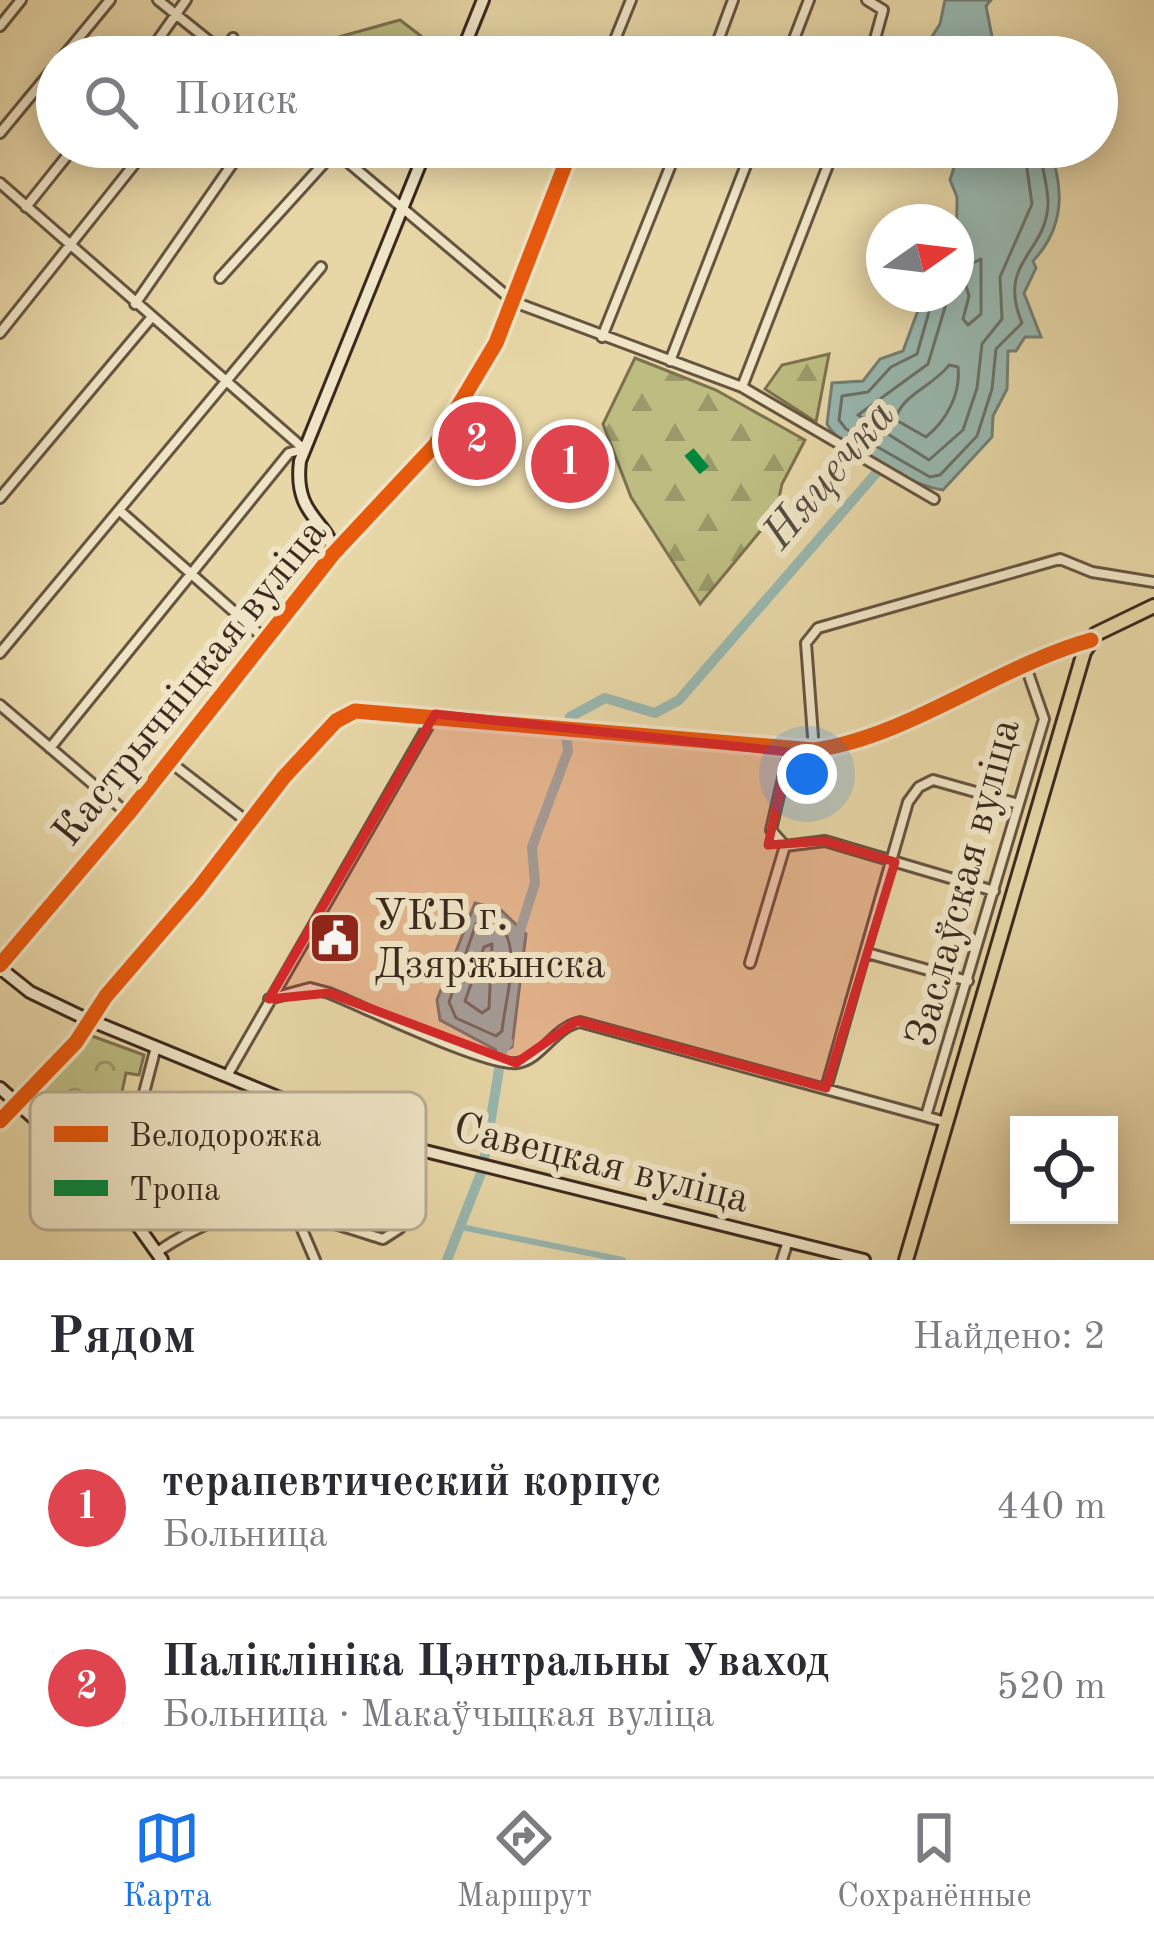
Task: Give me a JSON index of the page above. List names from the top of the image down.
{
  "streets": {
    "street": ["Кастрычніцкая вуліца", "Заслаўская вуліца", "Савецкая вуліца"]
  },
  "crossings": [
    ["Кастрычніцкая вуліца", "Савецкая вуліца"]
  ],
  "water": ["Няцечка"],
  "places": {
    "public building": ["УКБ г. Дзяржынска"]
  },
  "legend": ["Велодорожка", "Тропа"],
  "north": "right",
  "page": {
    "search": "Поиск",
    "pins": ["2", "1"],
    "heading": ["Рядом", "Найдено: 2"],
    "list": [
      {
        "mark": "1",
        "name": "терапевтический корпус",
        "note": "Больница",
        "value": "440 m"
      },
      {
        "mark": "2",
        "name": "Паліклініка Цэнтральны Уваход",
        "note": "Больница · Макаўчыцкая вуліца",
        "value": "520 m"
      }
    ],
    "nav": ["Карта", "Маршрут", "Сохранённые"]
  }
}
